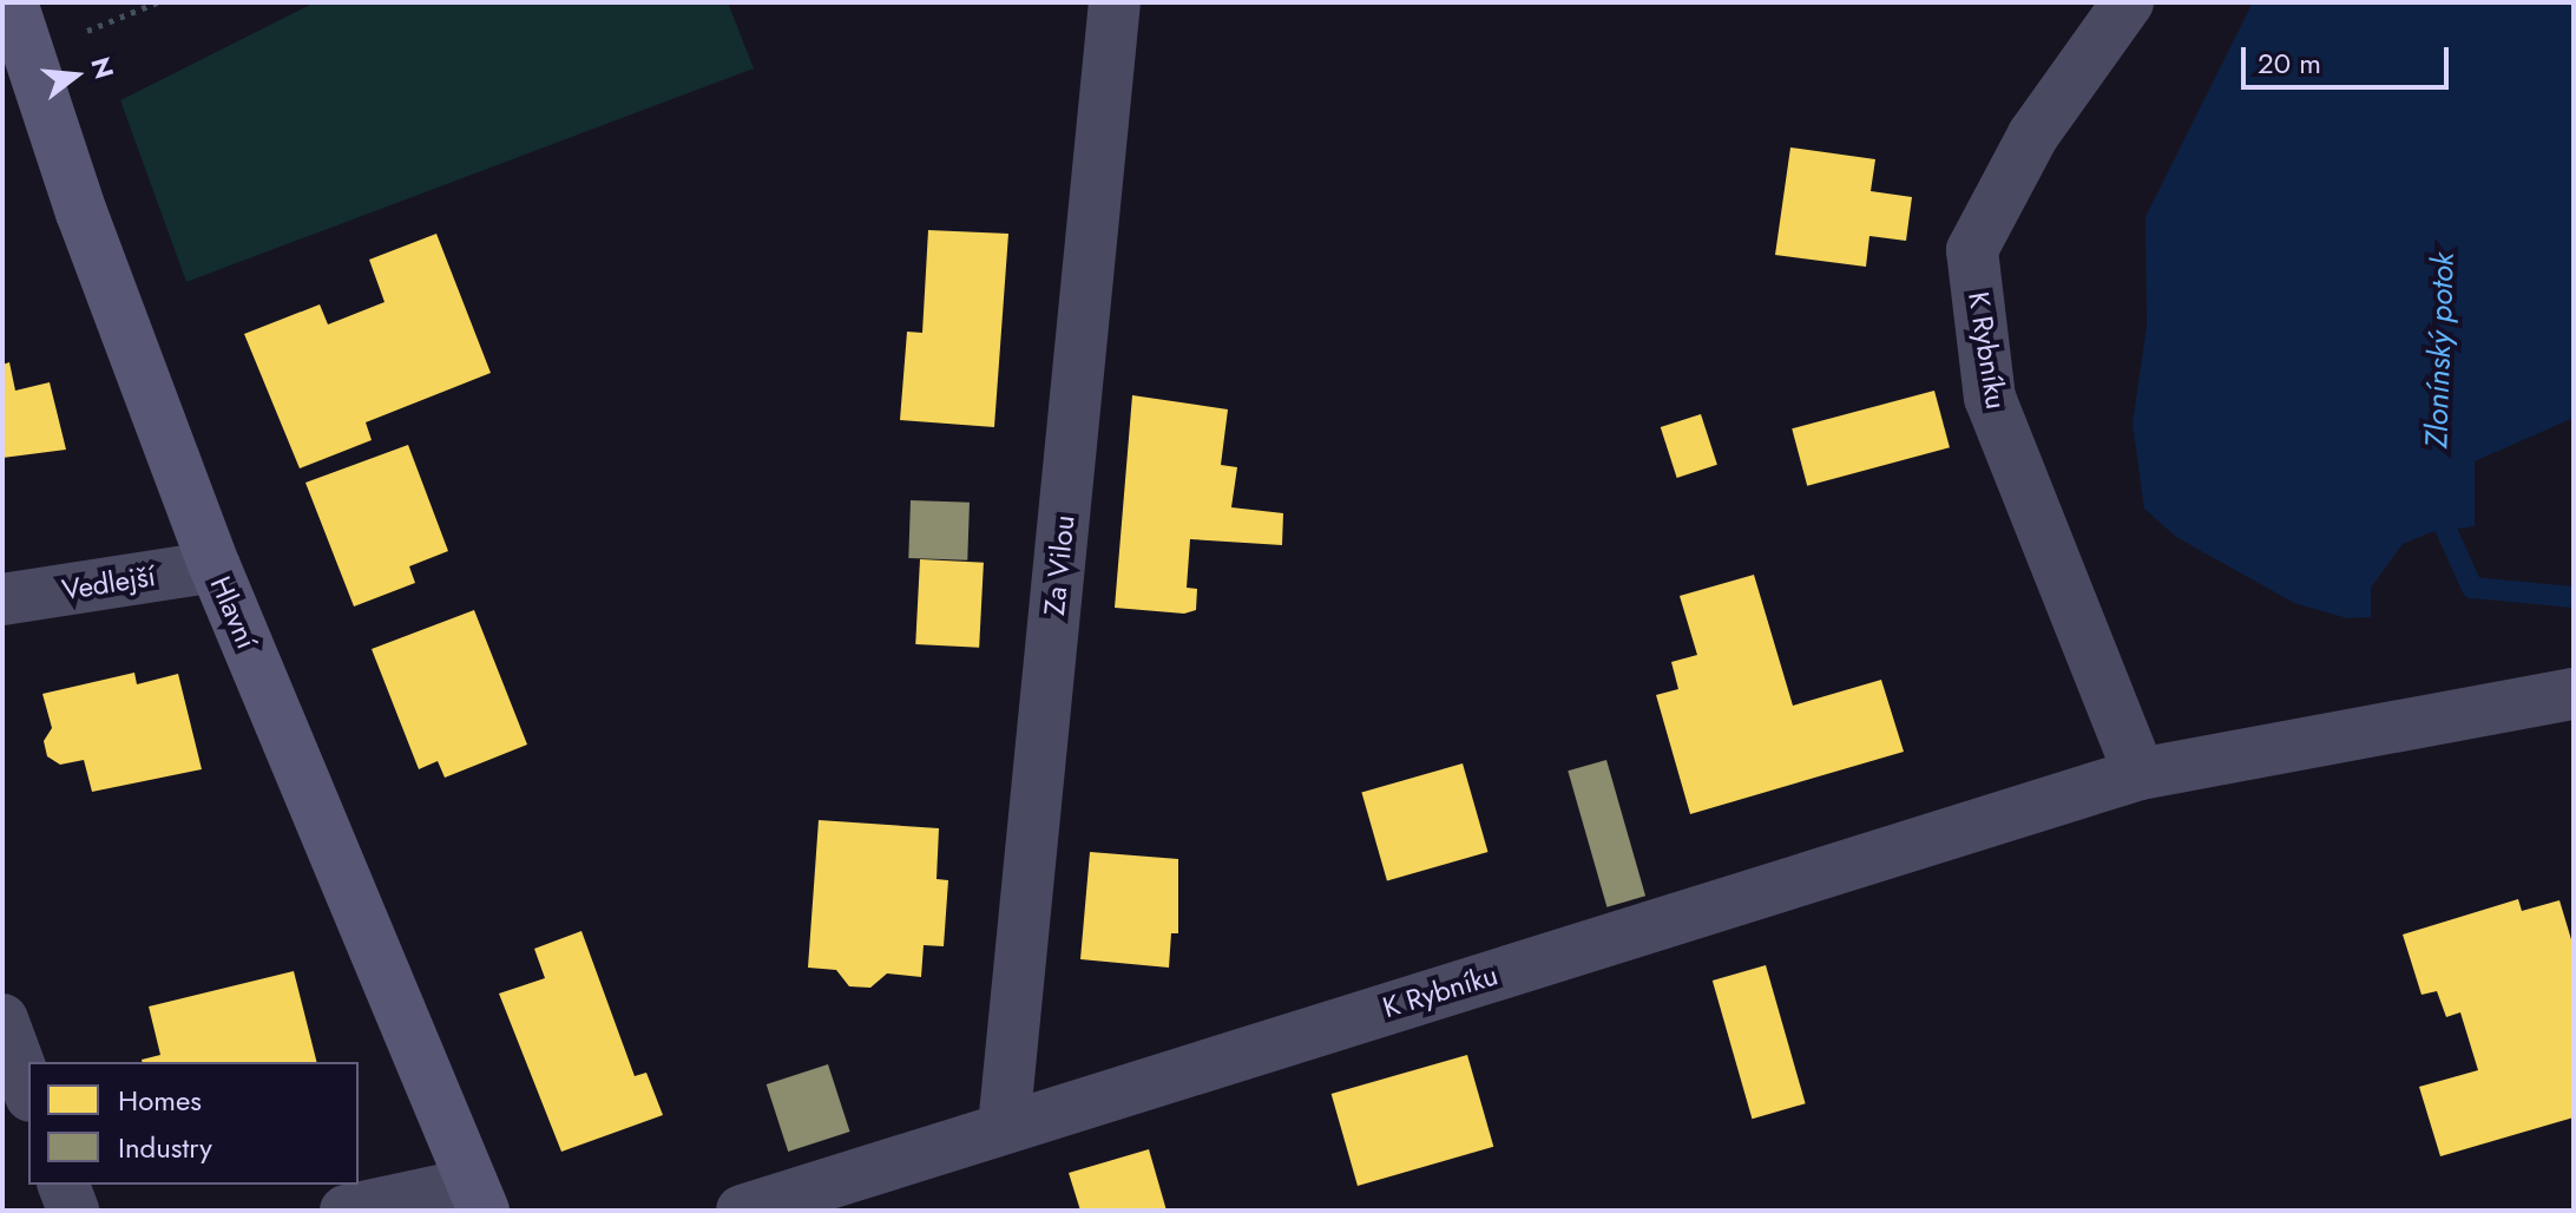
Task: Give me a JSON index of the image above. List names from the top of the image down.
{
  "streets": {
    "street": [
      "K Rybníku",
      "Za Vilou",
      "Vedlejší",
      "Hlavní"
    ]
  },
  "crossings": [
    ["K Rybníku", "Za Vilou"],
    ["Vedlejší", "Hlavní"]
  ],
  "water": ["Zlonínský potok"],
  "legend": ["Homes", "Industry"],
  "scale_bar": "20 m",
  "north": "right"
}
